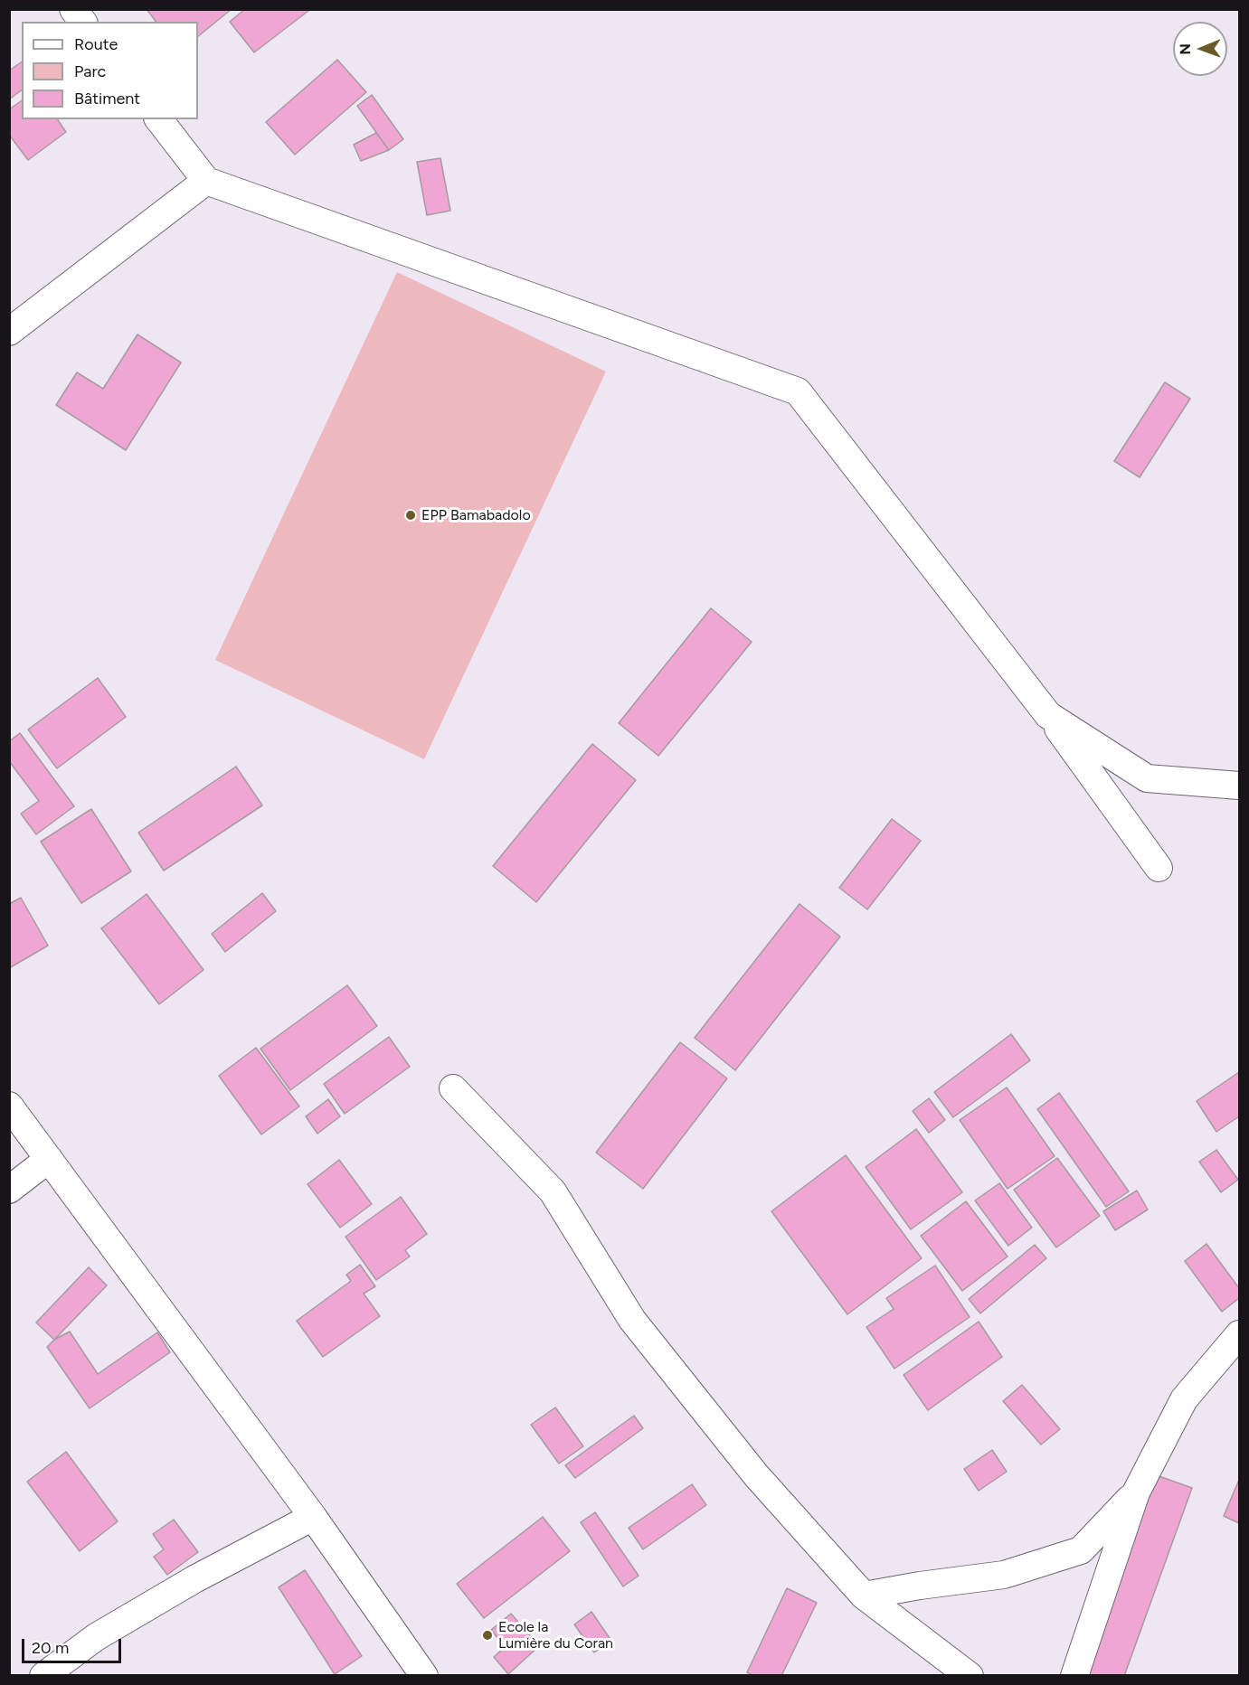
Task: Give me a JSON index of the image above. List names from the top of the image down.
{
  "places": ["EPP Bamabadolo", "Ecole la Lumière du Coran"],
  "legend": ["Route", "Parc", "Bâtiment"],
  "scale_bar": "20 m",
  "north": "left"
}
